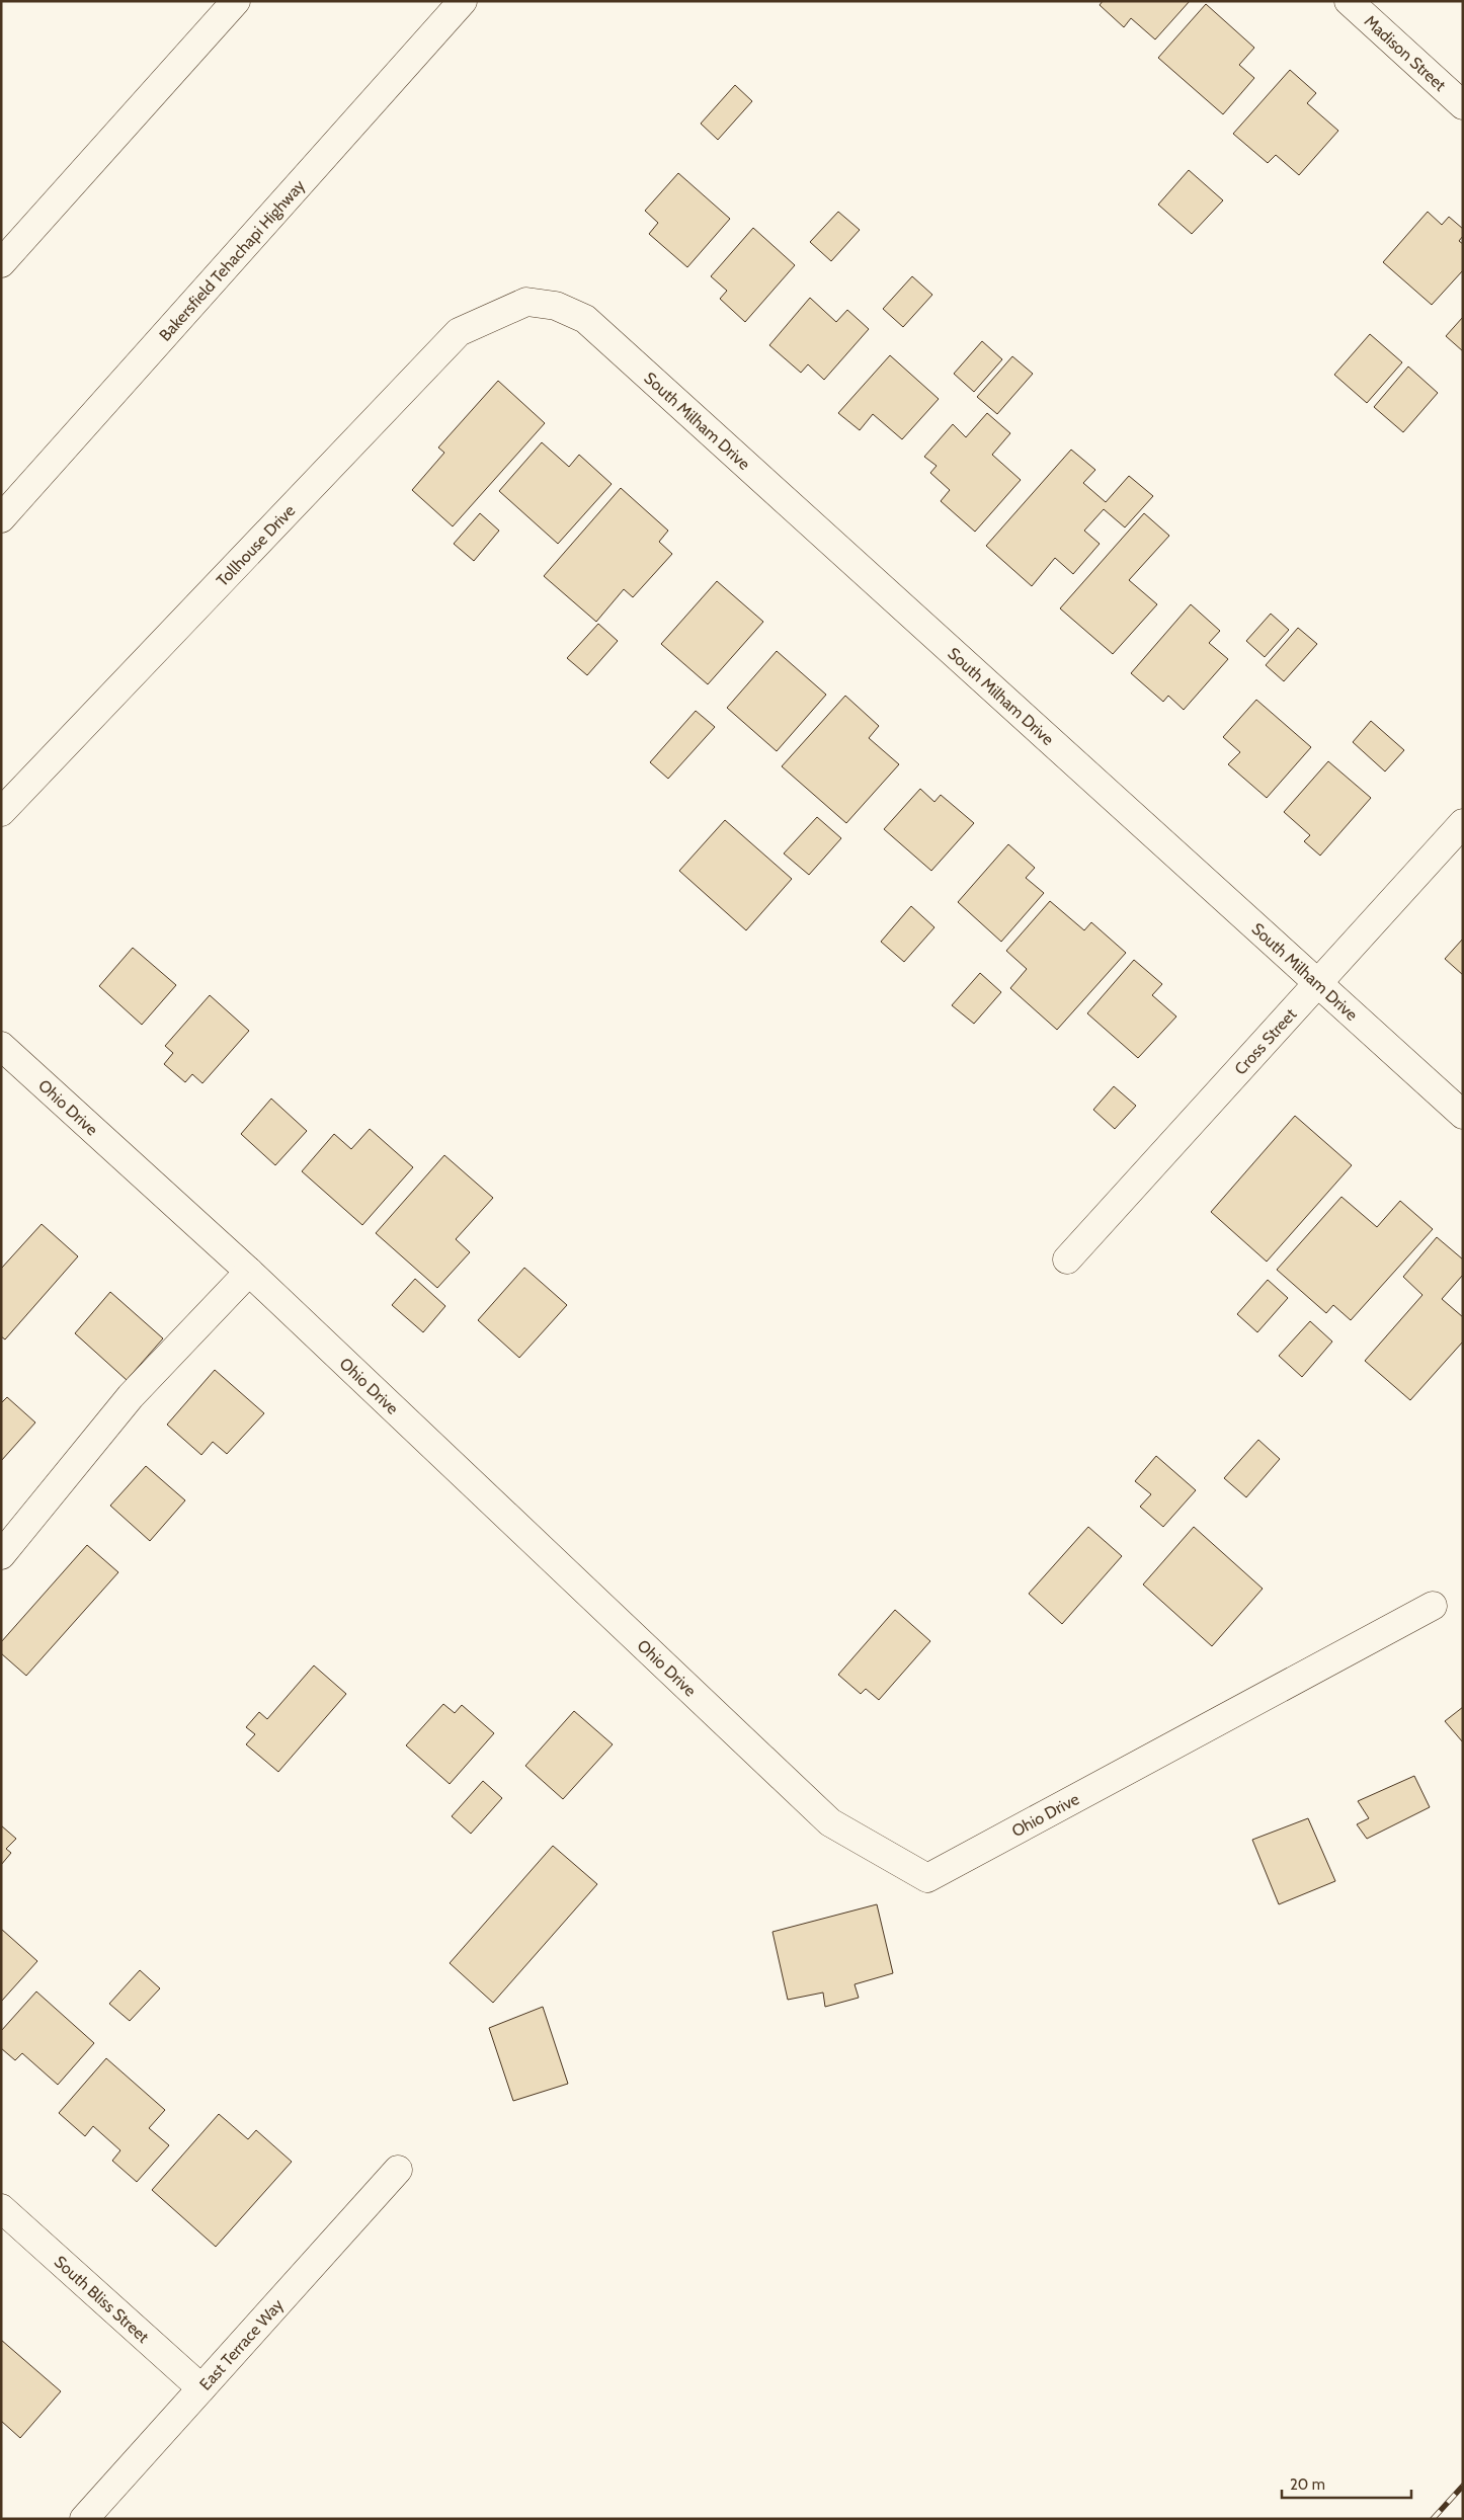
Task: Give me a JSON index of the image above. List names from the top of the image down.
{
  "streets": {
    "main road": [
      "Madison Street",
      "Bakersfield Tehachapi Highway",
      "South Milham Drive",
      "Tollhouse Drive",
      "Cross Street",
      "Ohio Drive",
      "South Bliss Street",
      "East Terrace Way"
    ]
  },
  "crossings": [
    ["South Milham Drive", "Tollhouse Drive"],
    ["South Milham Drive", "Cross Street"],
    ["South Bliss Street", "East Terrace Way"]
  ],
  "scale_bar": "20 m"
}
